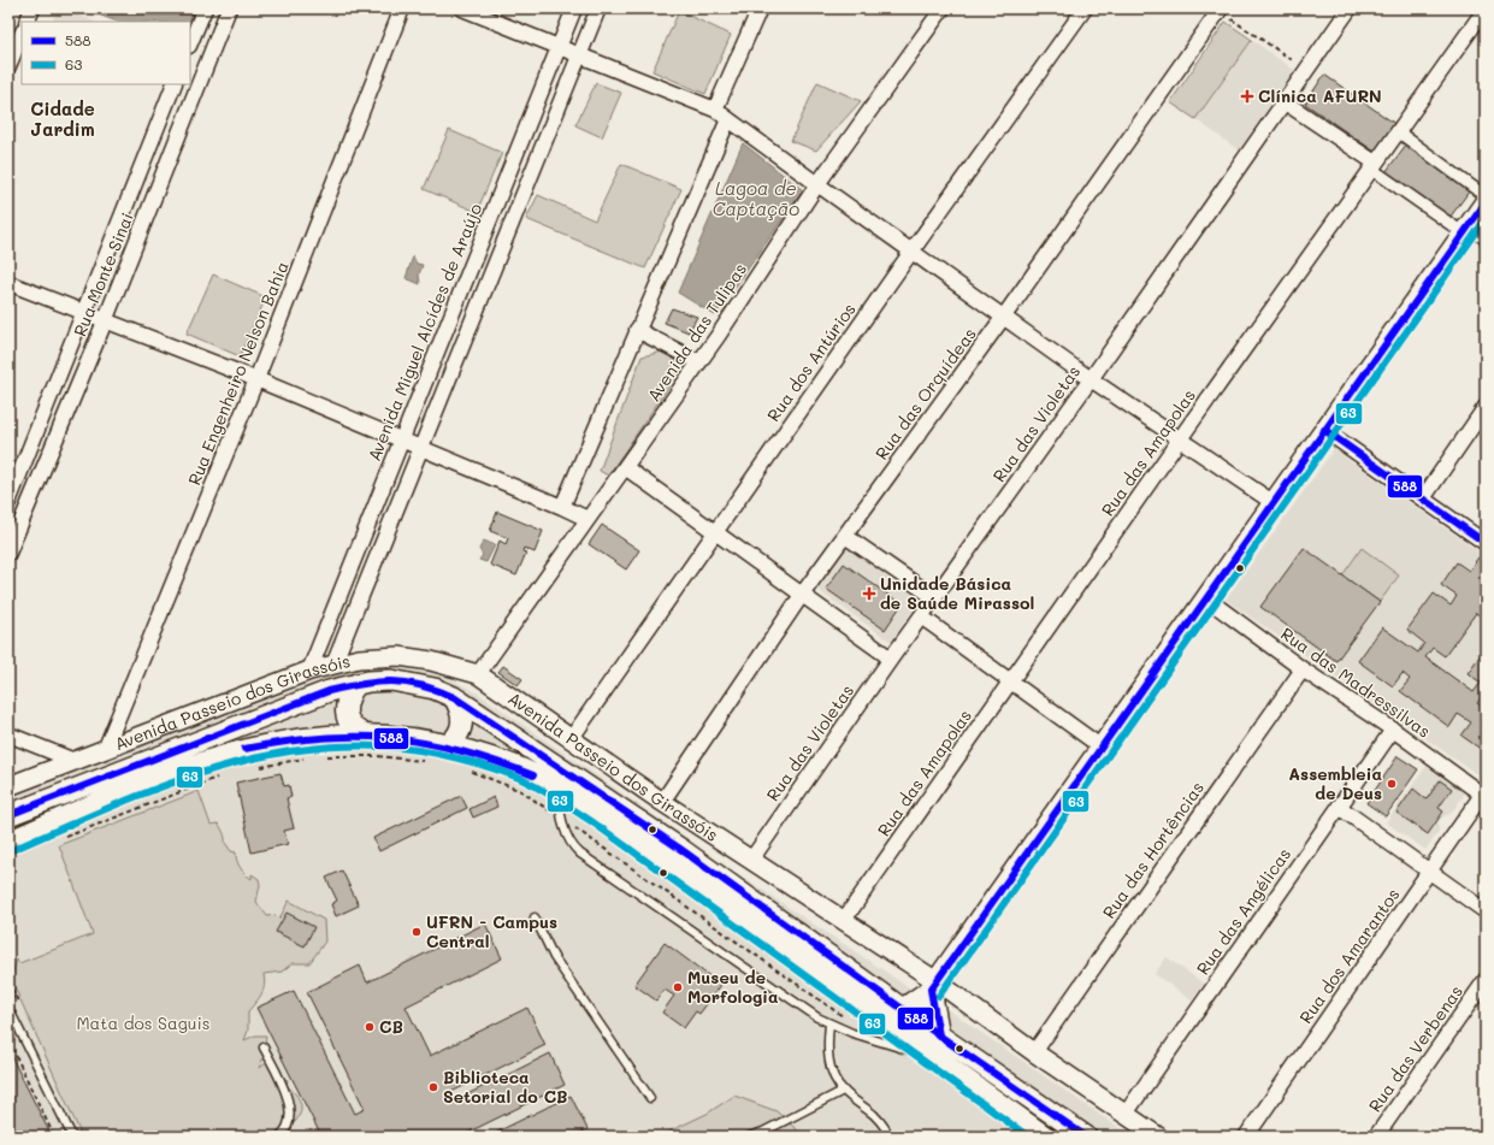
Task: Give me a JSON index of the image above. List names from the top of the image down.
{
  "streets": {
    "street": [
      "Rua Monte Sinai",
      "Avenida Miguel Alcídes de Araújo",
      "Avenida das Tulipas",
      "Rua dos Antúrios",
      "Rua Engenheiro Nelson Bahia",
      "Rua das Orquídeas",
      "Rua das Violetas",
      "Rua das Amapolas",
      "Rua das Madressilvas",
      "Avenida Passeio dos Girassóis",
      "Rua das Hortências",
      "Rua das Angélicas",
      "Rua dos Amarantos",
      "Rua das Verbenas"
    ]
  },
  "crossings": [
    ["Avenida Miguel Alcídes de Araújo", "Avenida Passeio dos Girassóis"],
    ["Avenida das Tulipas", "Avenida Passeio dos Girassóis"],
    ["Rua dos Antúrios", "Avenida Passeio dos Girassóis"],
    ["Rua Engenheiro Nelson Bahia", "Avenida Passeio dos Girassóis"],
    ["Rua das Orquídeas", "Avenida Passeio dos Girassóis"],
    ["Rua das Violetas", "Avenida Passeio dos Girassóis"],
    ["Rua das Amapolas", "Avenida Passeio dos Girassóis"],
    ["Rua das Madressilvas", "Rua das Hortências"],
    ["Rua das Madressilvas", "Rua das Angélicas"],
    ["Rua das Madressilvas", "Rua dos Amarantos"],
    ["Avenida Passeio dos Girassóis", "Rua das Hortências"],
    ["Avenida Passeio dos Girassóis", "Rua das Angélicas"]
  ],
  "districts": ["Cidade Jardim"],
  "water": ["Lagoa de Captação"],
  "parks": ["Mata dos Saguis"],
  "places": {
    "health": ["Clínica AFURN", "Unidade Básica de Saúde Mirassol"],
    "other": [
      "Assembleia de Deus",
      "UFRN - Campus Central",
      "Museu de Morfologia",
      "CB",
      "Biblioteca Setorial do CB"
    ]
  },
  "lines": ["transit line 588", "transit line 63"],
  "legend": ["588", "63"]
}
